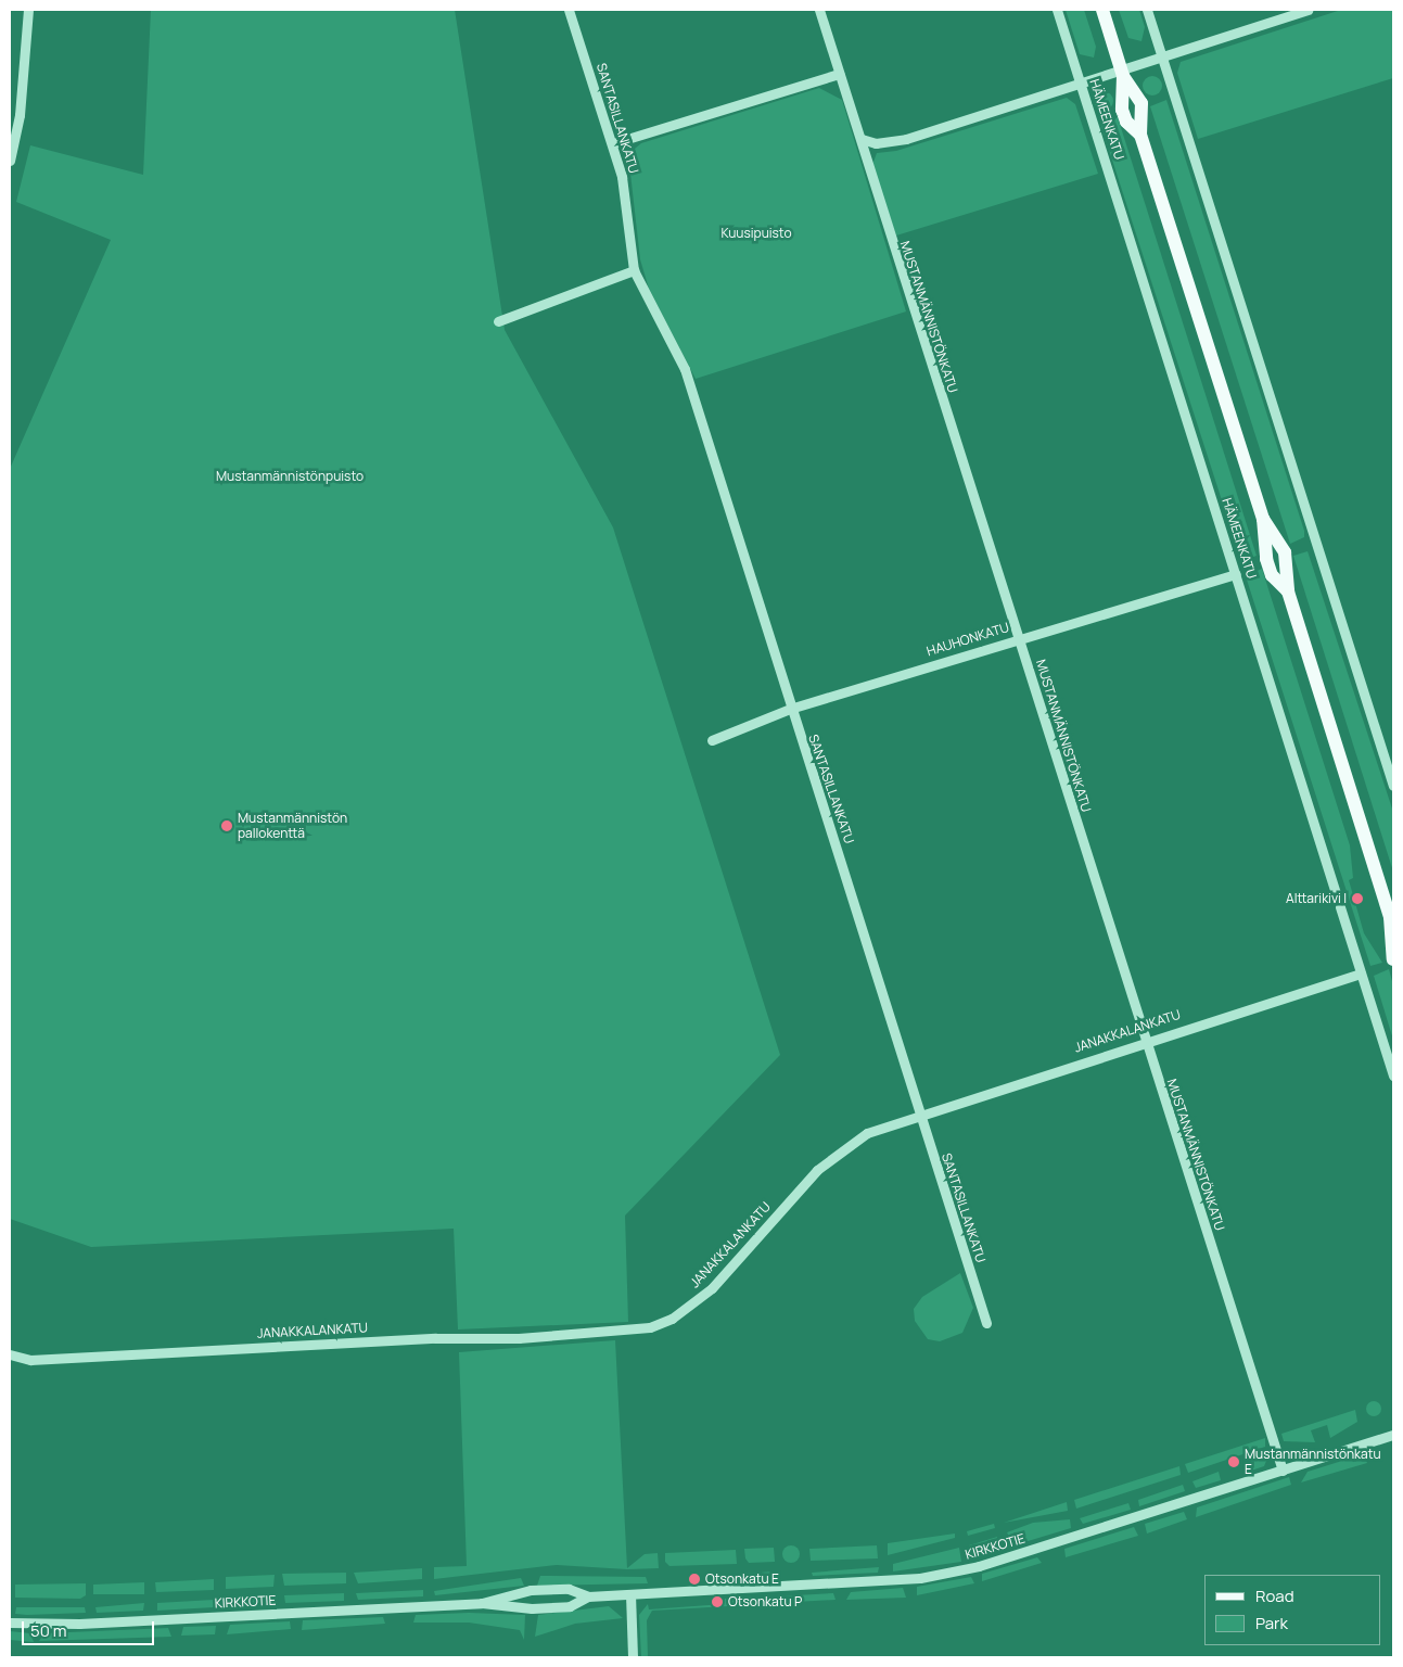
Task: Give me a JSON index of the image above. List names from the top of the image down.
{
  "streets": {
    "main road": ["HÄMEENKATU"],
    "street": [
      "SANTASILLANKATU",
      "MUSTANMÄNNISTÖNKATU",
      "HAUHONKATU",
      "JANAKKALANKATU",
      "KIRKKOTIE"
    ]
  },
  "crossings": [
    ["SANTASILLANKATU", "HAUHONKATU"],
    ["SANTASILLANKATU", "JANAKKALANKATU"],
    ["HÄMEENKATU", "HAUHONKATU"],
    ["HÄMEENKATU", "JANAKKALANKATU"],
    ["MUSTANMÄNNISTÖNKATU", "HAUHONKATU"],
    ["MUSTANMÄNNISTÖNKATU", "JANAKKALANKATU"],
    ["MUSTANMÄNNISTÖNKATU", "KIRKKOTIE"]
  ],
  "parks": ["Kuusipuisto", "Mustanmännistönpuisto"],
  "places": [
    "Mustanmännistön pallokenttä",
    "Alttarikivi I",
    "Mustanmännistönkatu E",
    "Otsonkatu E",
    "Otsonkatu P"
  ],
  "legend": ["Road", "Park"],
  "scale_bar": "50 m"
}
